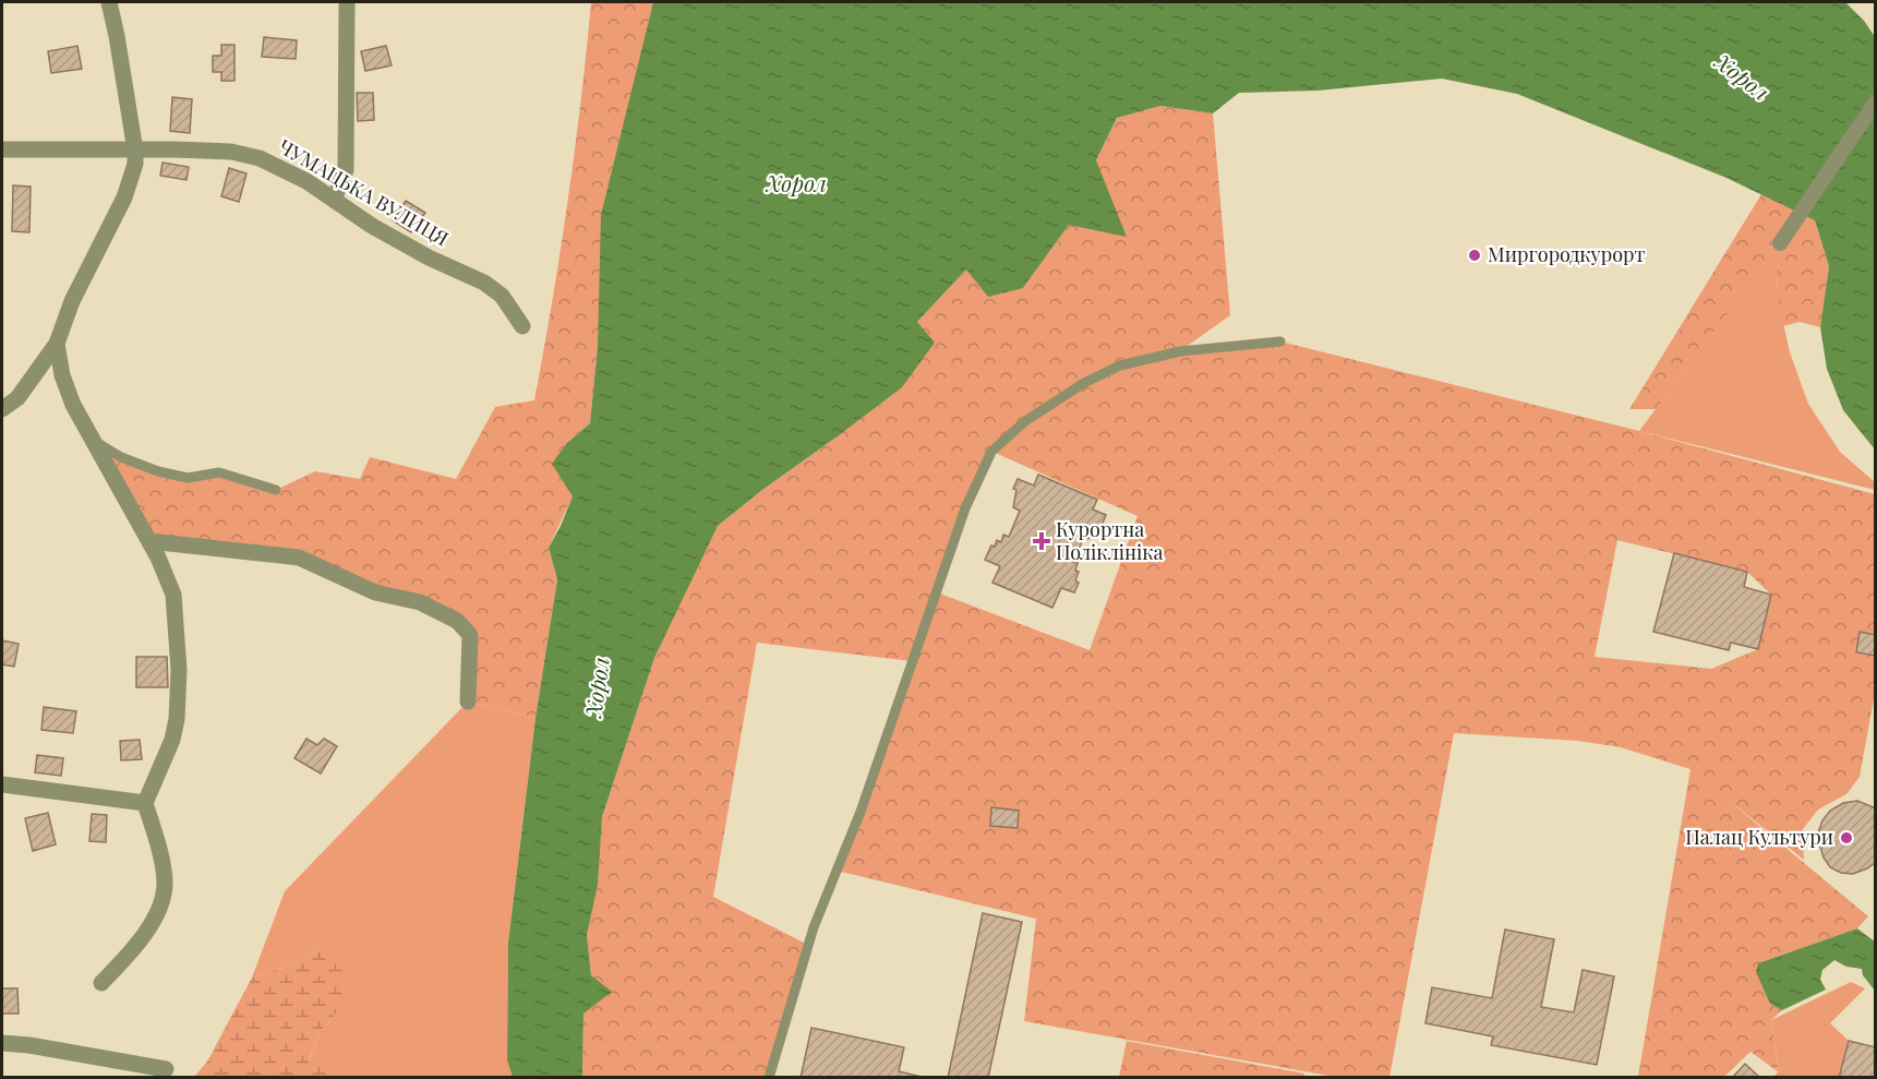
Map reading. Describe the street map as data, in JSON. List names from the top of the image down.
{
  "streets": {
    "street": ["ЧУМАЦЬКА ВУЛИЦЯ"]
  },
  "water": ["Хорол"],
  "places": {
    "other": ["Миргородкурорт", "Палац Культури"],
    "health": ["Курортна Поліклініка"]
  }
}
